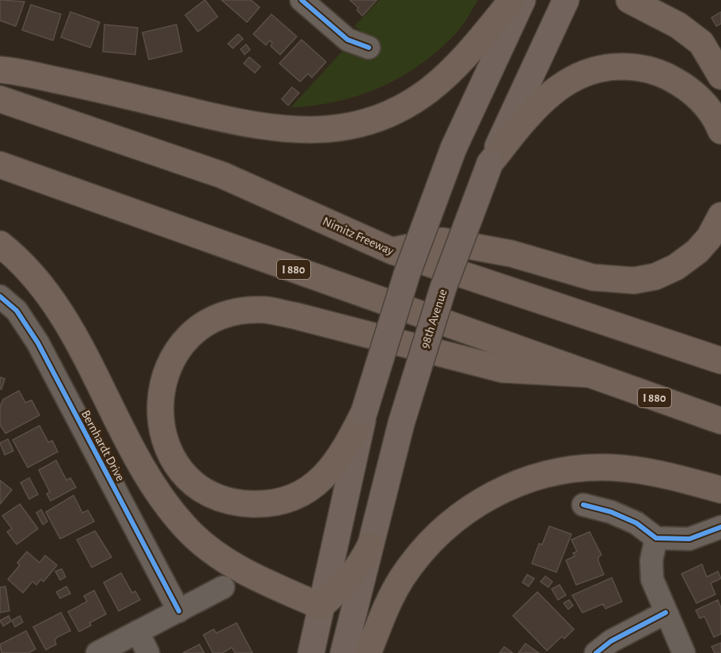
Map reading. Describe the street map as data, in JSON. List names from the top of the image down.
{
  "streets": {
    "highway": ["Nimitz Freeway", "I 880"],
    "main road": ["98th Avenue"],
    "street": ["Bernhardt Drive"]
  }
}
